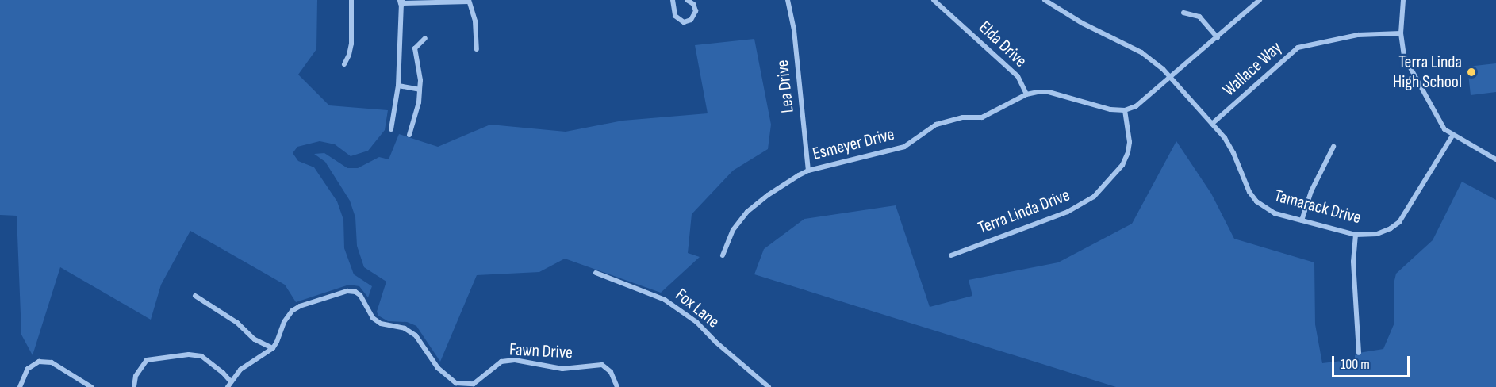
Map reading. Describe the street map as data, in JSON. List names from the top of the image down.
{
  "streets": {
    "street": [
      "Elda Drive",
      "Wallace Way",
      "Lea Drive",
      "Esmeyer Drive",
      "Tamarack Drive",
      "Terra Linda Drive",
      "Fox Lane",
      "Fawn Drive"
    ]
  },
  "crossings": [
    ["Elda Drive", "Esmeyer Drive"],
    ["Wallace Way", "Tamarack Drive"],
    ["Lea Drive", "Esmeyer Drive"],
    ["Esmeyer Drive", "Terra Linda Drive"]
  ],
  "places": ["Terra Linda High School"],
  "scale_bar": "100 m"
}
